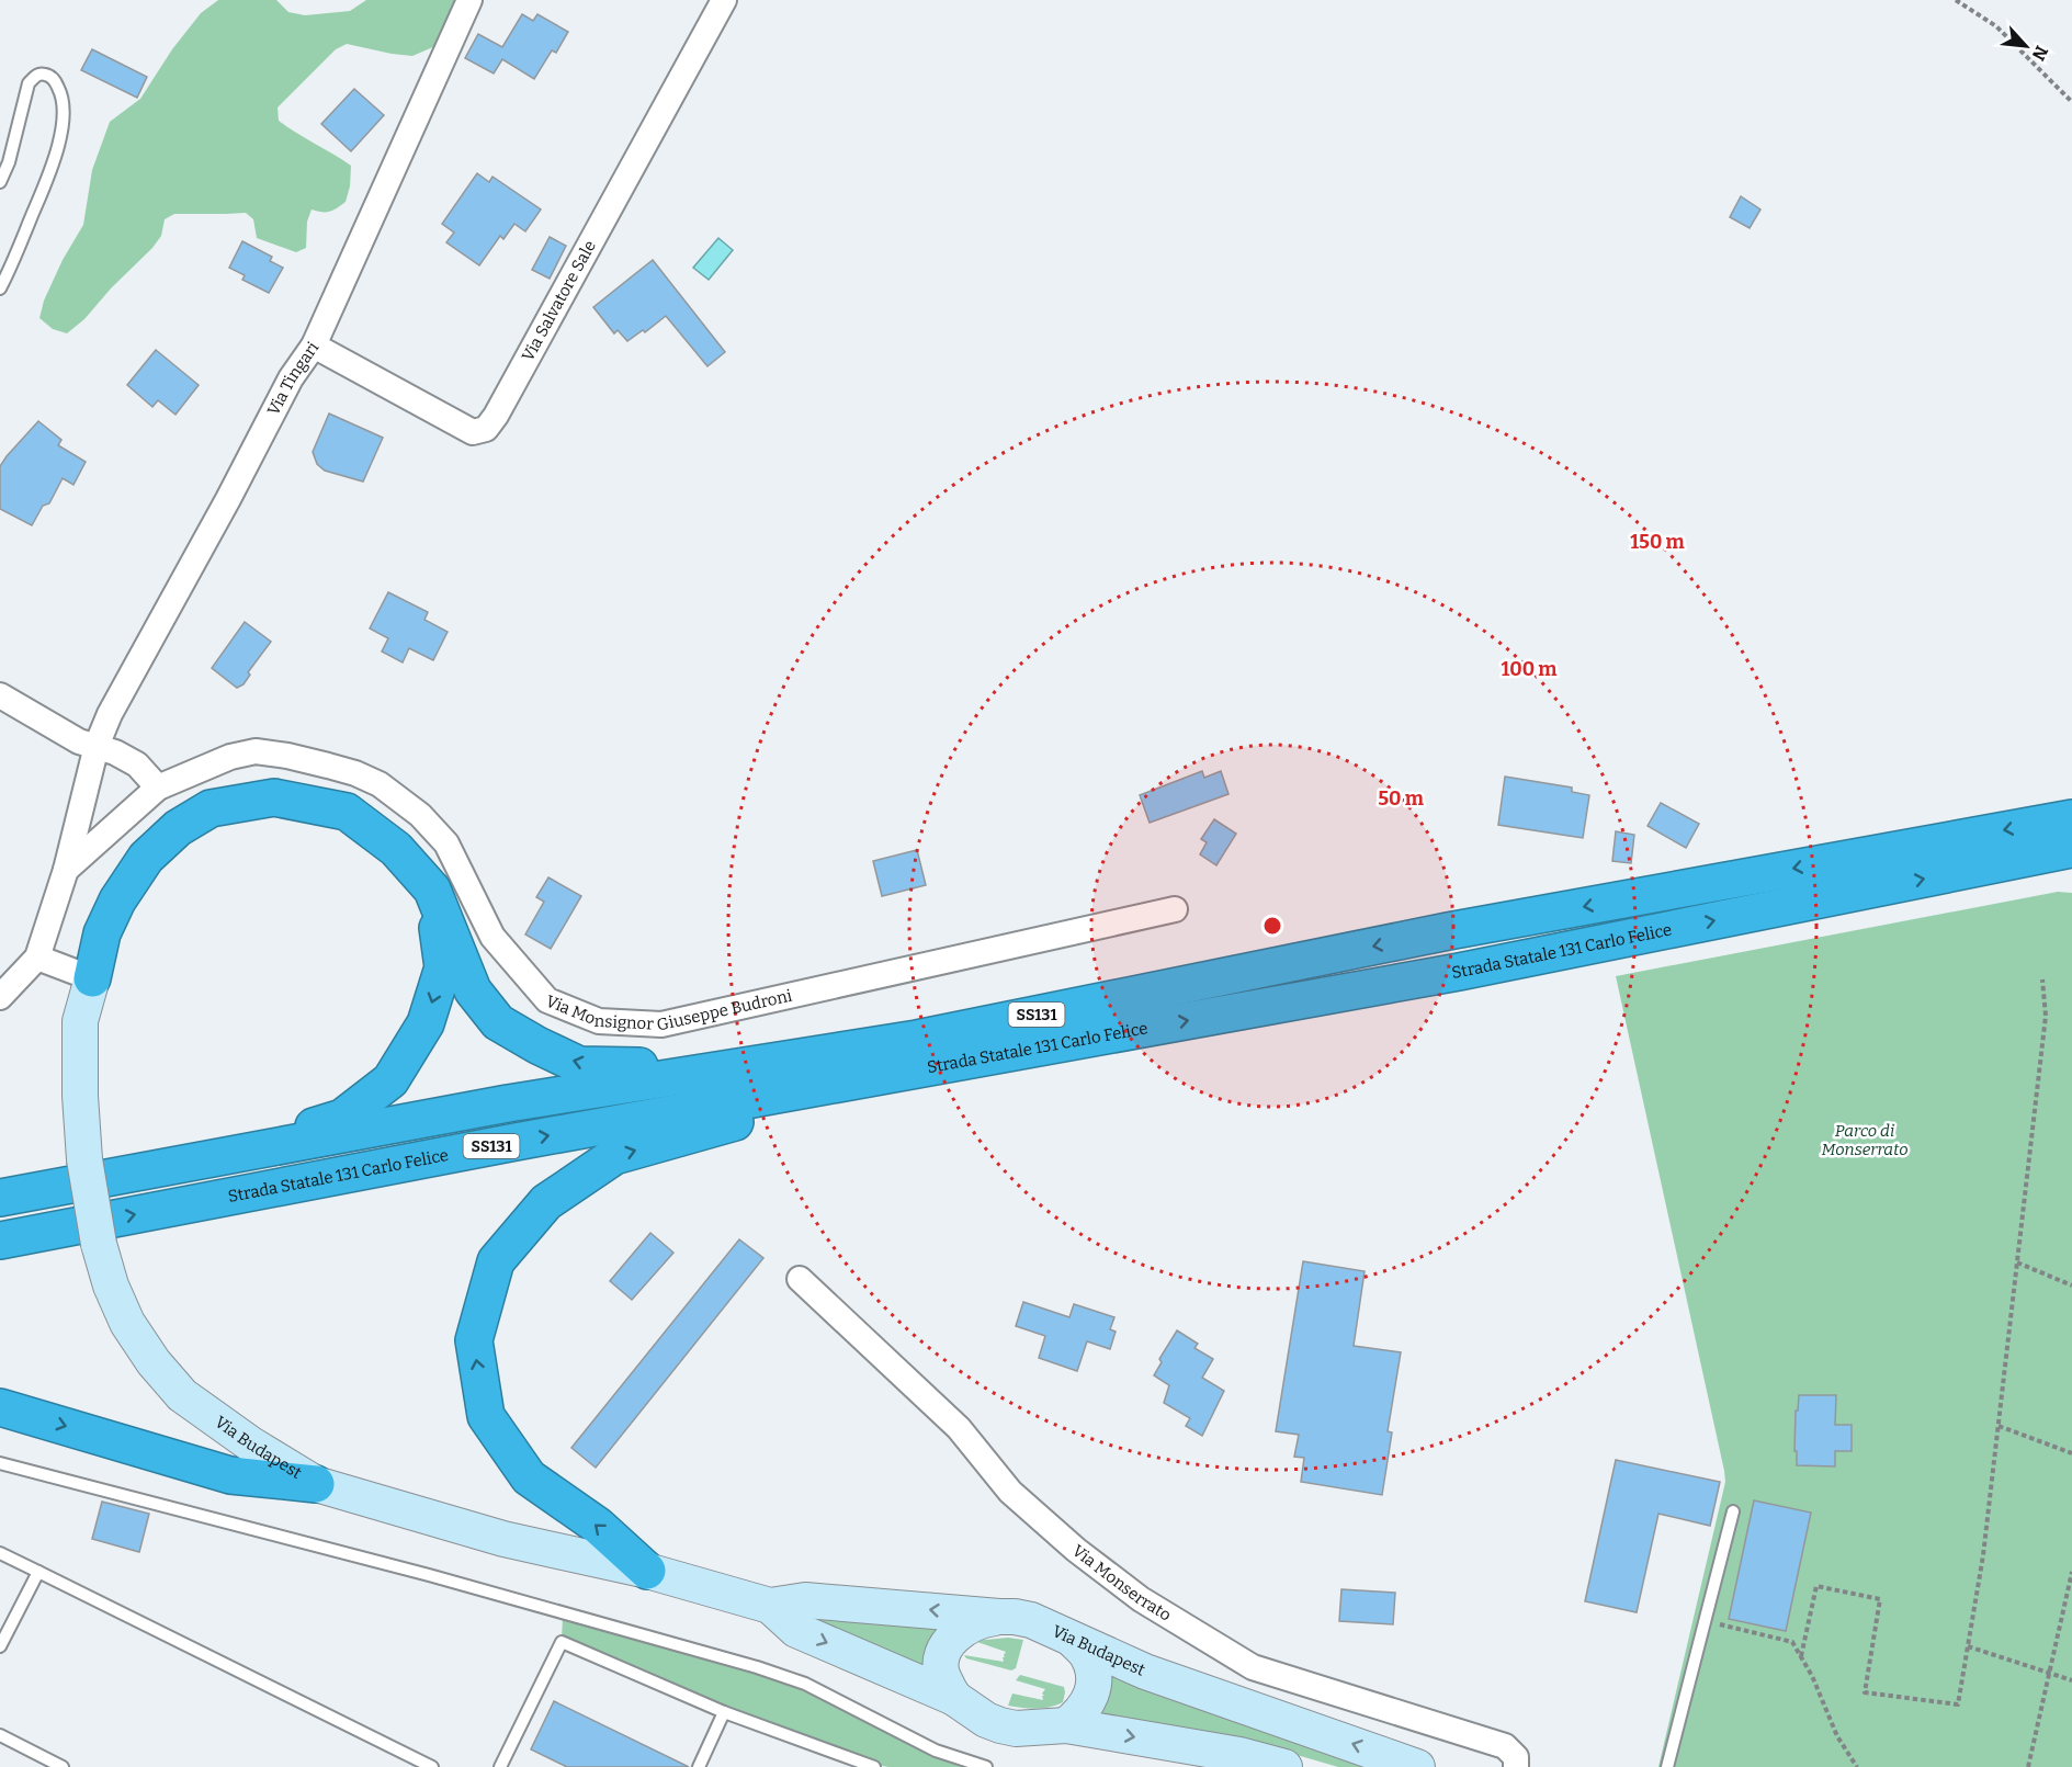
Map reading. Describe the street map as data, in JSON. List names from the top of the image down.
{
  "streets": {
    "highway": ["Strada Statale 131 Carlo Felice", "SS131"],
    "main road": ["Via Budapest"],
    "street": [
      "Via Salvatore Sale",
      "Via Tingari",
      "Via Monsignor Giuseppe Budroni",
      "Via Monserrato"
    ]
  },
  "crossings": [
    ["Via Salvatore Sale", "Via Tingari"]
  ],
  "parks": ["Parco di Monserrato"],
  "north": "bottom right",
  "rings": ["150 m", "100 m", "50 m"]
}
